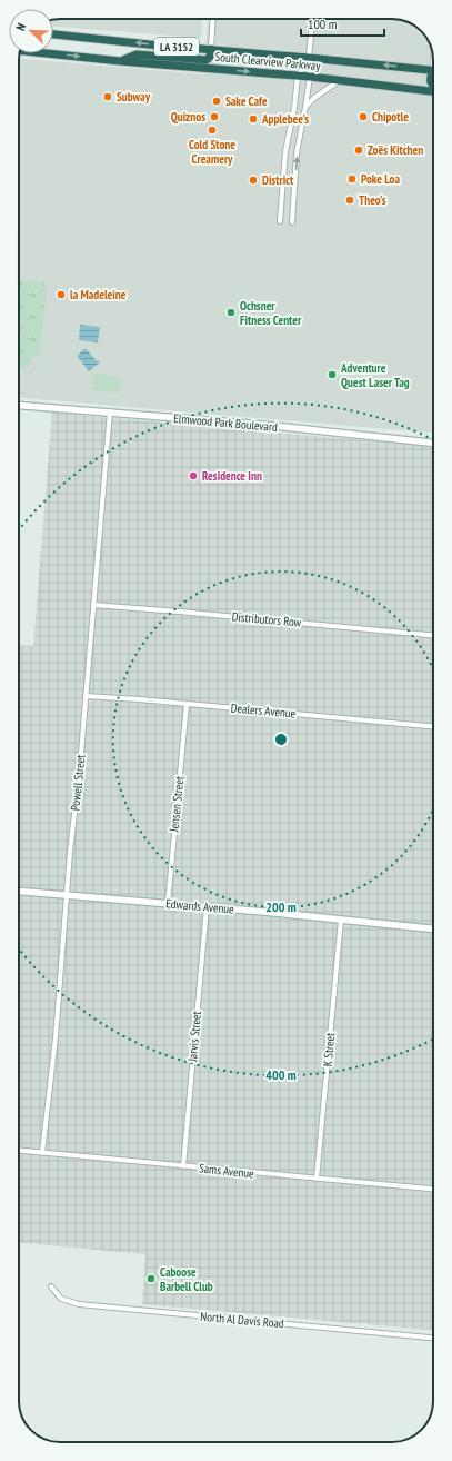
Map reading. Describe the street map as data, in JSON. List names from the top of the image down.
{
  "streets": {
    "highway": ["LA 3152", "South Clearview Parkway"],
    "street": [
      "Elmwood Park Boulevard",
      "Distributors Row",
      "Dealers Avenue",
      "Powell Street",
      "Jensen Street",
      "Edwards Avenue",
      "Jarvis Street",
      "K Street",
      "Sams Avenue",
      "North Al Davis Road"
    ]
  },
  "crossings": [
    ["Elmwood Park Boulevard", "Powell Street"],
    ["Distributors Row", "Powell Street"],
    ["Dealers Avenue", "Powell Street"],
    ["Dealers Avenue", "Jensen Street"],
    ["Powell Street", "Edwards Avenue"],
    ["Powell Street", "Sams Avenue"],
    ["Jensen Street", "Edwards Avenue"],
    ["Edwards Avenue", "Jarvis Street"],
    ["Edwards Avenue", "K Street"],
    ["Jarvis Street", "Sams Avenue"],
    ["K Street", "Sams Avenue"]
  ],
  "places": [
    "Subway",
    "Sake Cafe",
    "Quiznos",
    "Chipotle",
    "Applebee's",
    "Cold Stone Creamery",
    "Zoës Kitchen",
    "Poke Loa",
    "District",
    "Theo's",
    "la Madeleine",
    "Ochsner Fitness Center",
    "Adventure Quest Laser Tag",
    "Residence Inn",
    "Caboose Barbell Club"
  ],
  "scale_bar": "100 m",
  "north": "top left",
  "rings": ["200 m", "400 m"]
}
